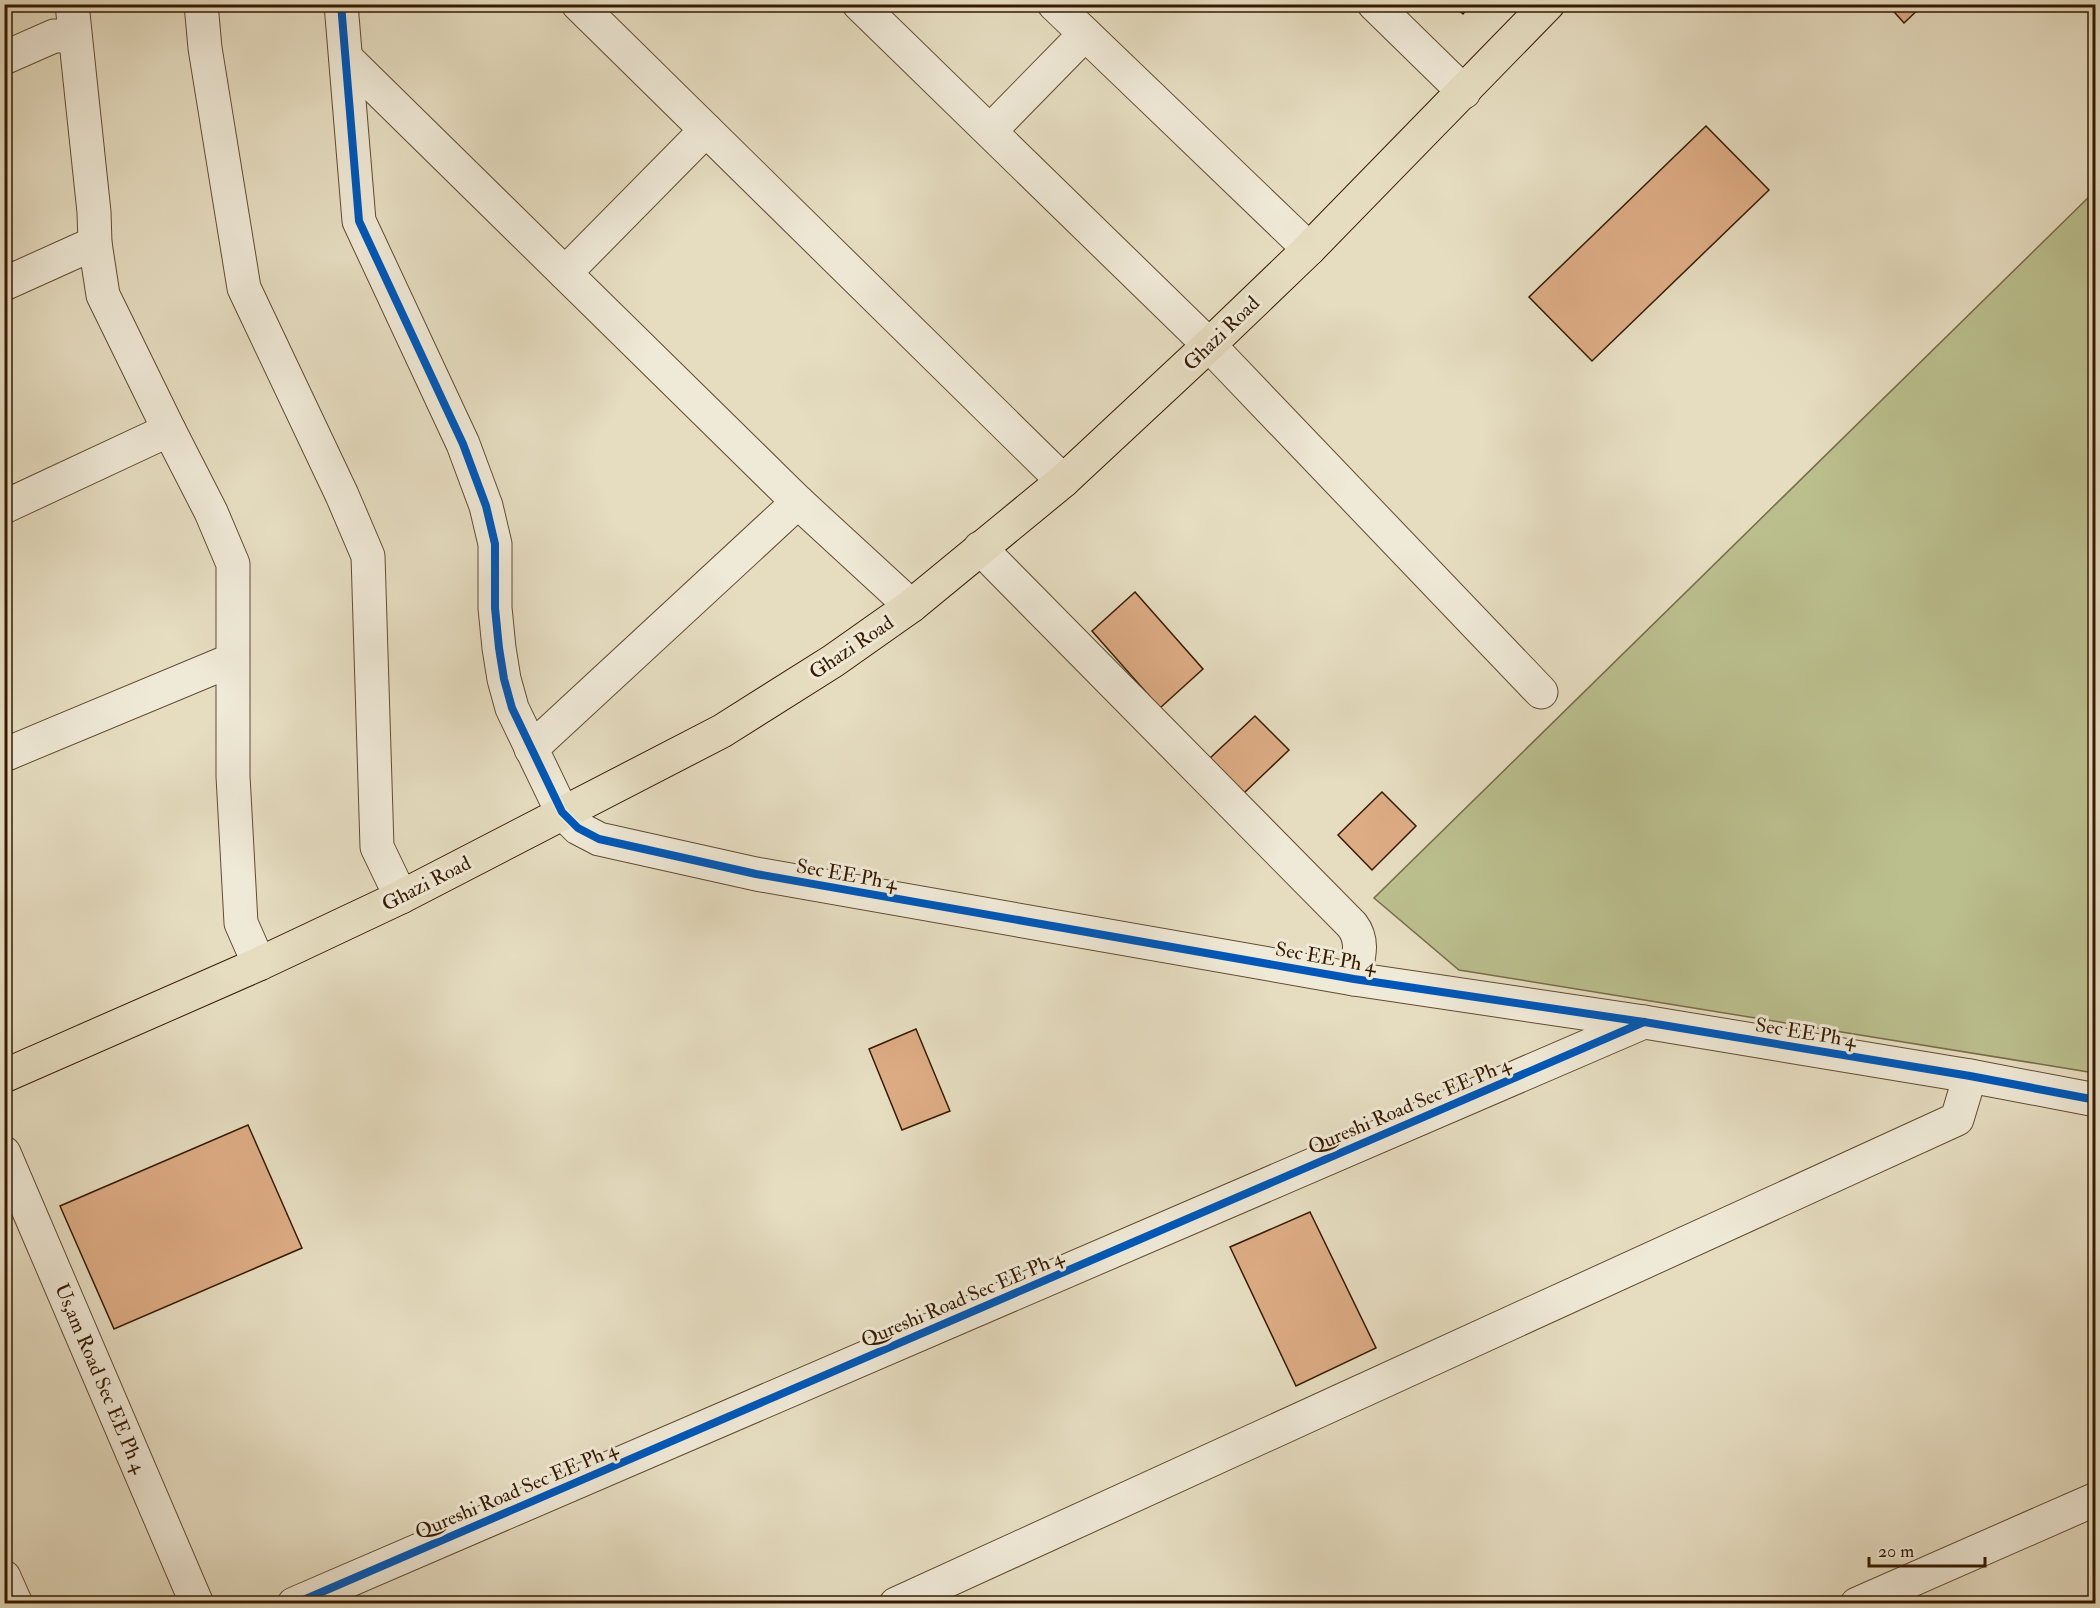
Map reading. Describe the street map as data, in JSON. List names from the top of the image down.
{
  "streets": {
    "main road": ["Ghazi Road"],
    "street": ["Sec EE Ph 4", "Qureshi Road Sec EE Ph 4", "Us,am Road Sec EE Ph 4"]
  },
  "crossings": [
    ["Ghazi Road", "Sec EE Ph 4"],
    ["Sec EE Ph 4", "Qureshi Road Sec EE Ph 4"]
  ],
  "scale_bar": "20 m"
}
